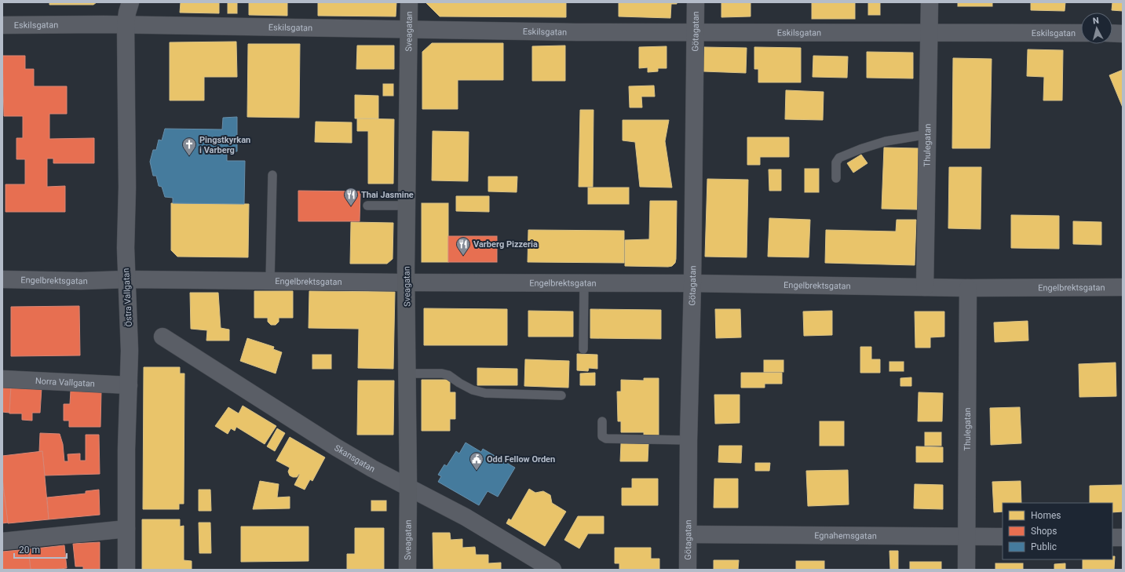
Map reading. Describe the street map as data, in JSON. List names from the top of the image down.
{
  "streets": {
    "street": [
      "Eskilsgatan",
      "Sveagatan",
      "Götagatan",
      "Thulegatan",
      "Engelbrektsgatan",
      "Östra Vallgatan",
      "Norra Vallgatan",
      "Skansgatan",
      "Egnahemsgatan"
    ]
  },
  "crossings": [
    ["Eskilsgatan", "Sveagatan"],
    ["Eskilsgatan", "Götagatan"],
    ["Eskilsgatan", "Thulegatan"],
    ["Eskilsgatan", "Östra Vallgatan"],
    ["Sveagatan", "Engelbrektsgatan"],
    ["Sveagatan", "Skansgatan"],
    ["Götagatan", "Engelbrektsgatan"],
    ["Götagatan", "Egnahemsgatan"],
    ["Thulegatan", "Engelbrektsgatan"],
    ["Thulegatan", "Egnahemsgatan"],
    ["Engelbrektsgatan", "Östra Vallgatan"],
    ["Östra Vallgatan", "Norra Vallgatan"]
  ],
  "places": {
    "church": ["Pingstkyrkan i Varberg"],
    "restaurant": ["Thai Jasmine", "Varberg Pizzeria"],
    "public building": ["Odd Fellow Orden"]
  },
  "legend": ["Homes", "Shops", "Public"],
  "scale_bar": "20 m",
  "north": "top"
}
